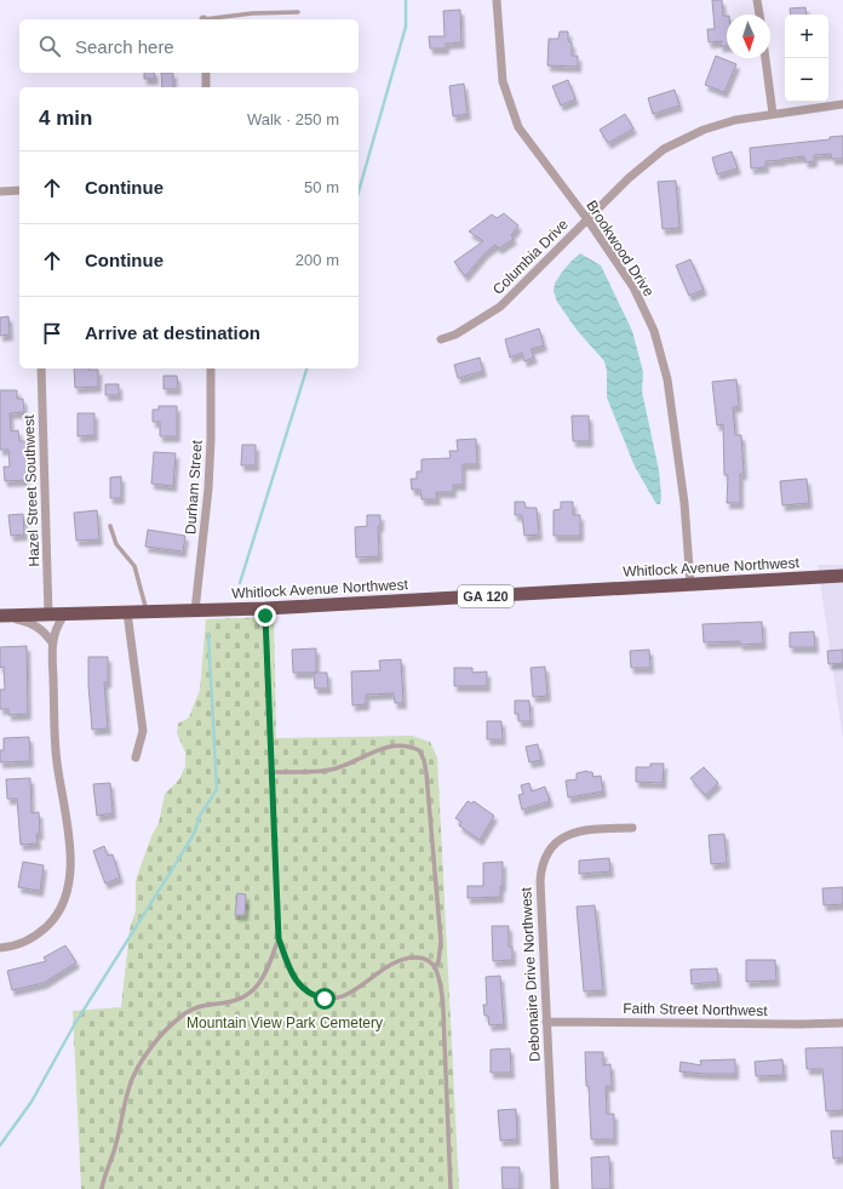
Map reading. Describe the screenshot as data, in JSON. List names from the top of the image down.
{
  "streets": {
    "highway": ["Whitlock Avenue Northwest", "GA 120"],
    "street": [
      "Brookwood Drive",
      "Columbia Drive",
      "Durham Street",
      "Hazel Street Southwest",
      "Debonaire Drive Northwest",
      "Faith Street Northwest"
    ]
  },
  "crossings": [
    ["Brookwood Drive", "Columbia Drive"],
    ["Brookwood Drive", "Whitlock Avenue Northwest"],
    ["Durham Street", "Whitlock Avenue Northwest"],
    ["Hazel Street Southwest", "Whitlock Avenue Northwest"],
    ["Debonaire Drive Northwest", "Faith Street Northwest"]
  ],
  "parks": ["Mountain View Park Cemetery"],
  "north": "bottom",
  "page": {
    "map_buttons": ["+", "−"],
    "search": "Search here",
    "heading": ["4 min", "Walk · 250 m"],
    "list": [
      ["Continue", "50 m"],
      ["Continue", "200 m"],
      "Arrive at destination"
    ]
  }
}
